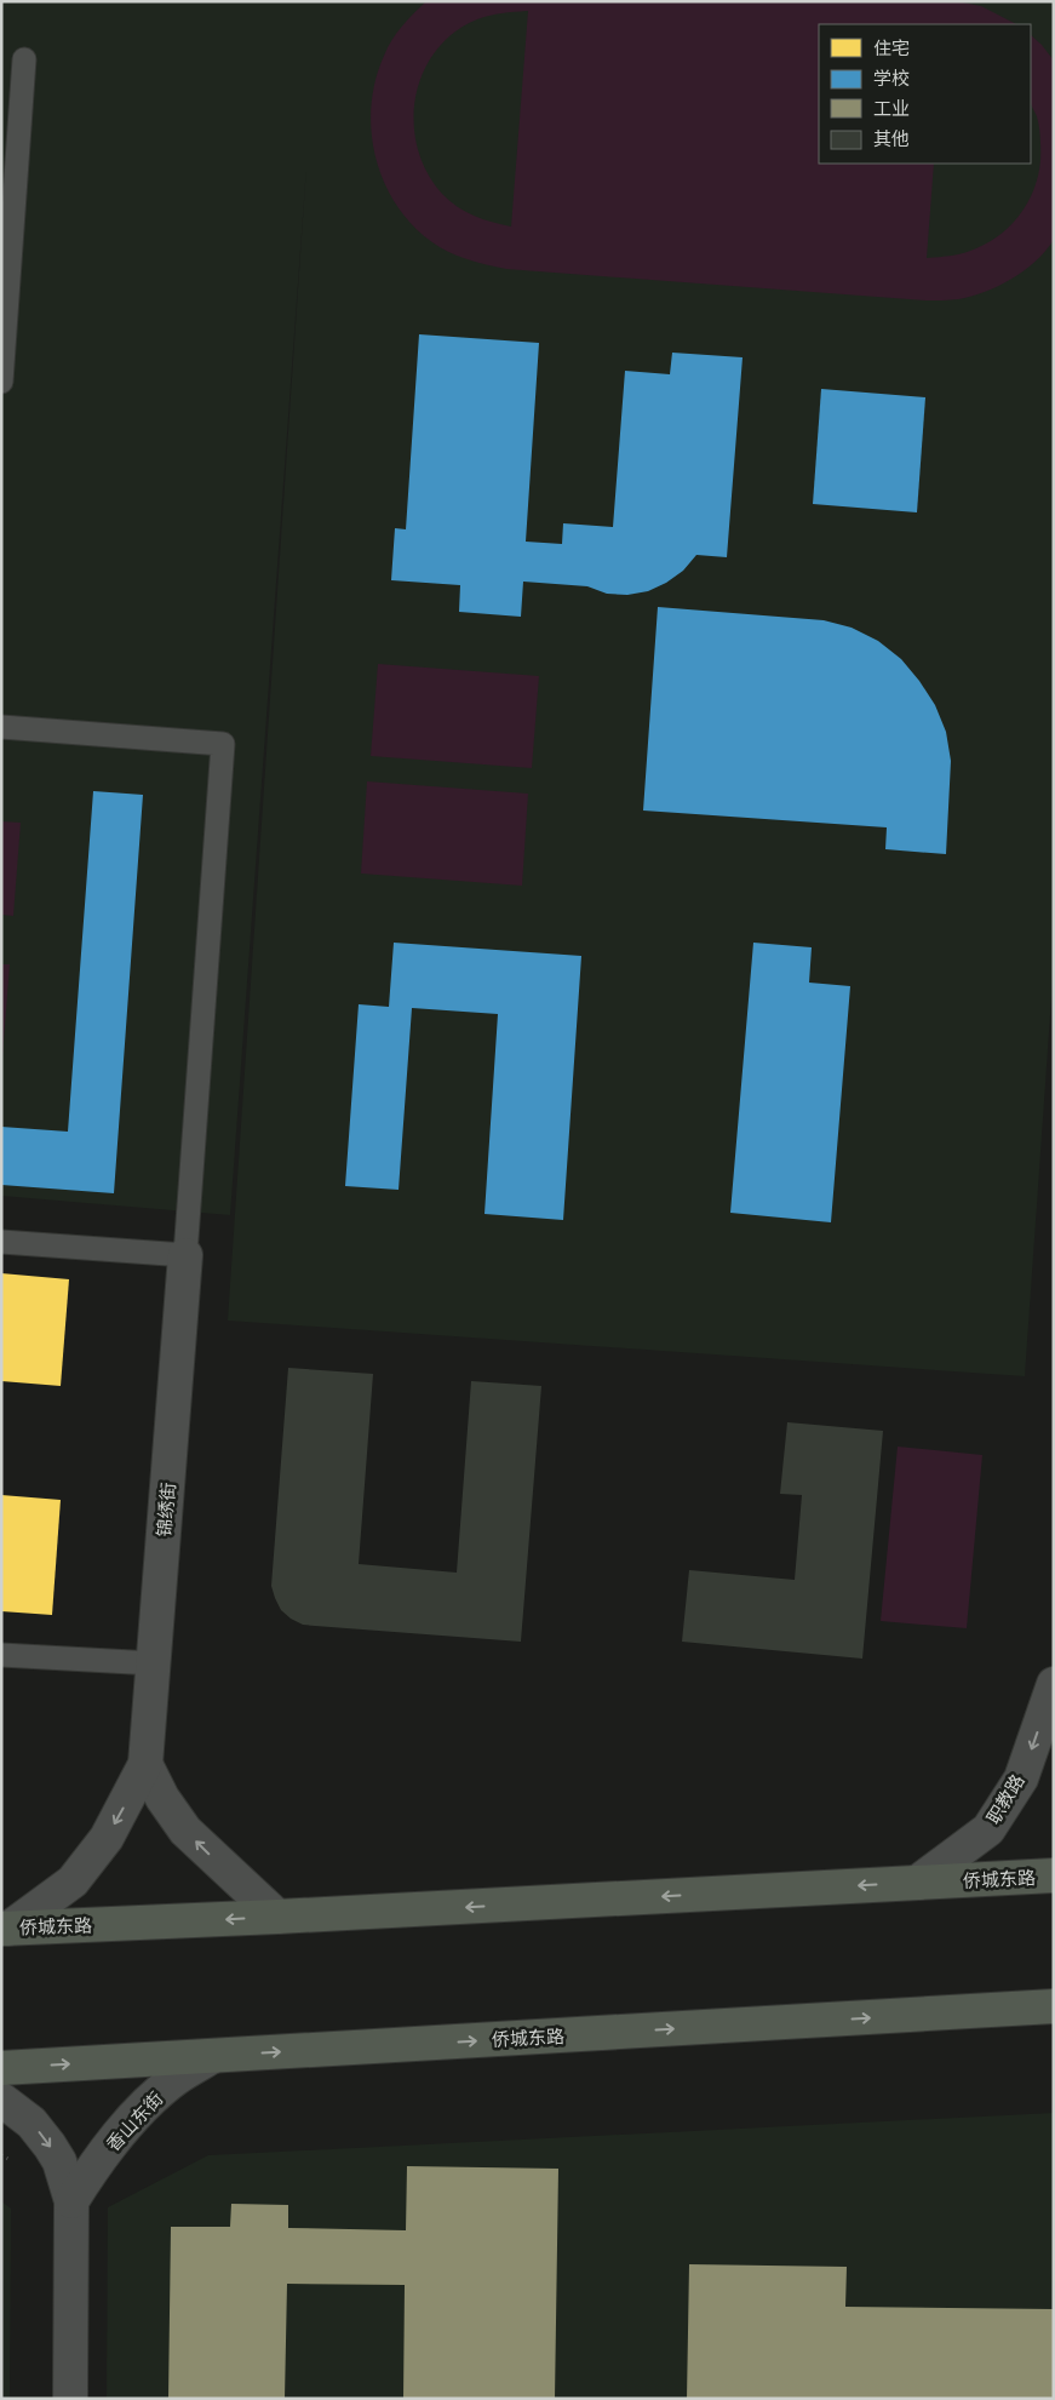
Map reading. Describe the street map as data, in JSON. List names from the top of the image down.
{
  "streets": {
    "main road": ["侨城东路"],
    "street": ["锦绣街", "职教路", "香山东街"]
  },
  "crossings": [
    ["锦绣街", "侨城东路"],
    ["职教路", "侨城东路"],
    ["侨城东路", "香山东街"]
  ],
  "one_way": ["职教路"],
  "legend": [
    "住宅",
    "学校",
    "工业",
    "其他"
  ]
}
